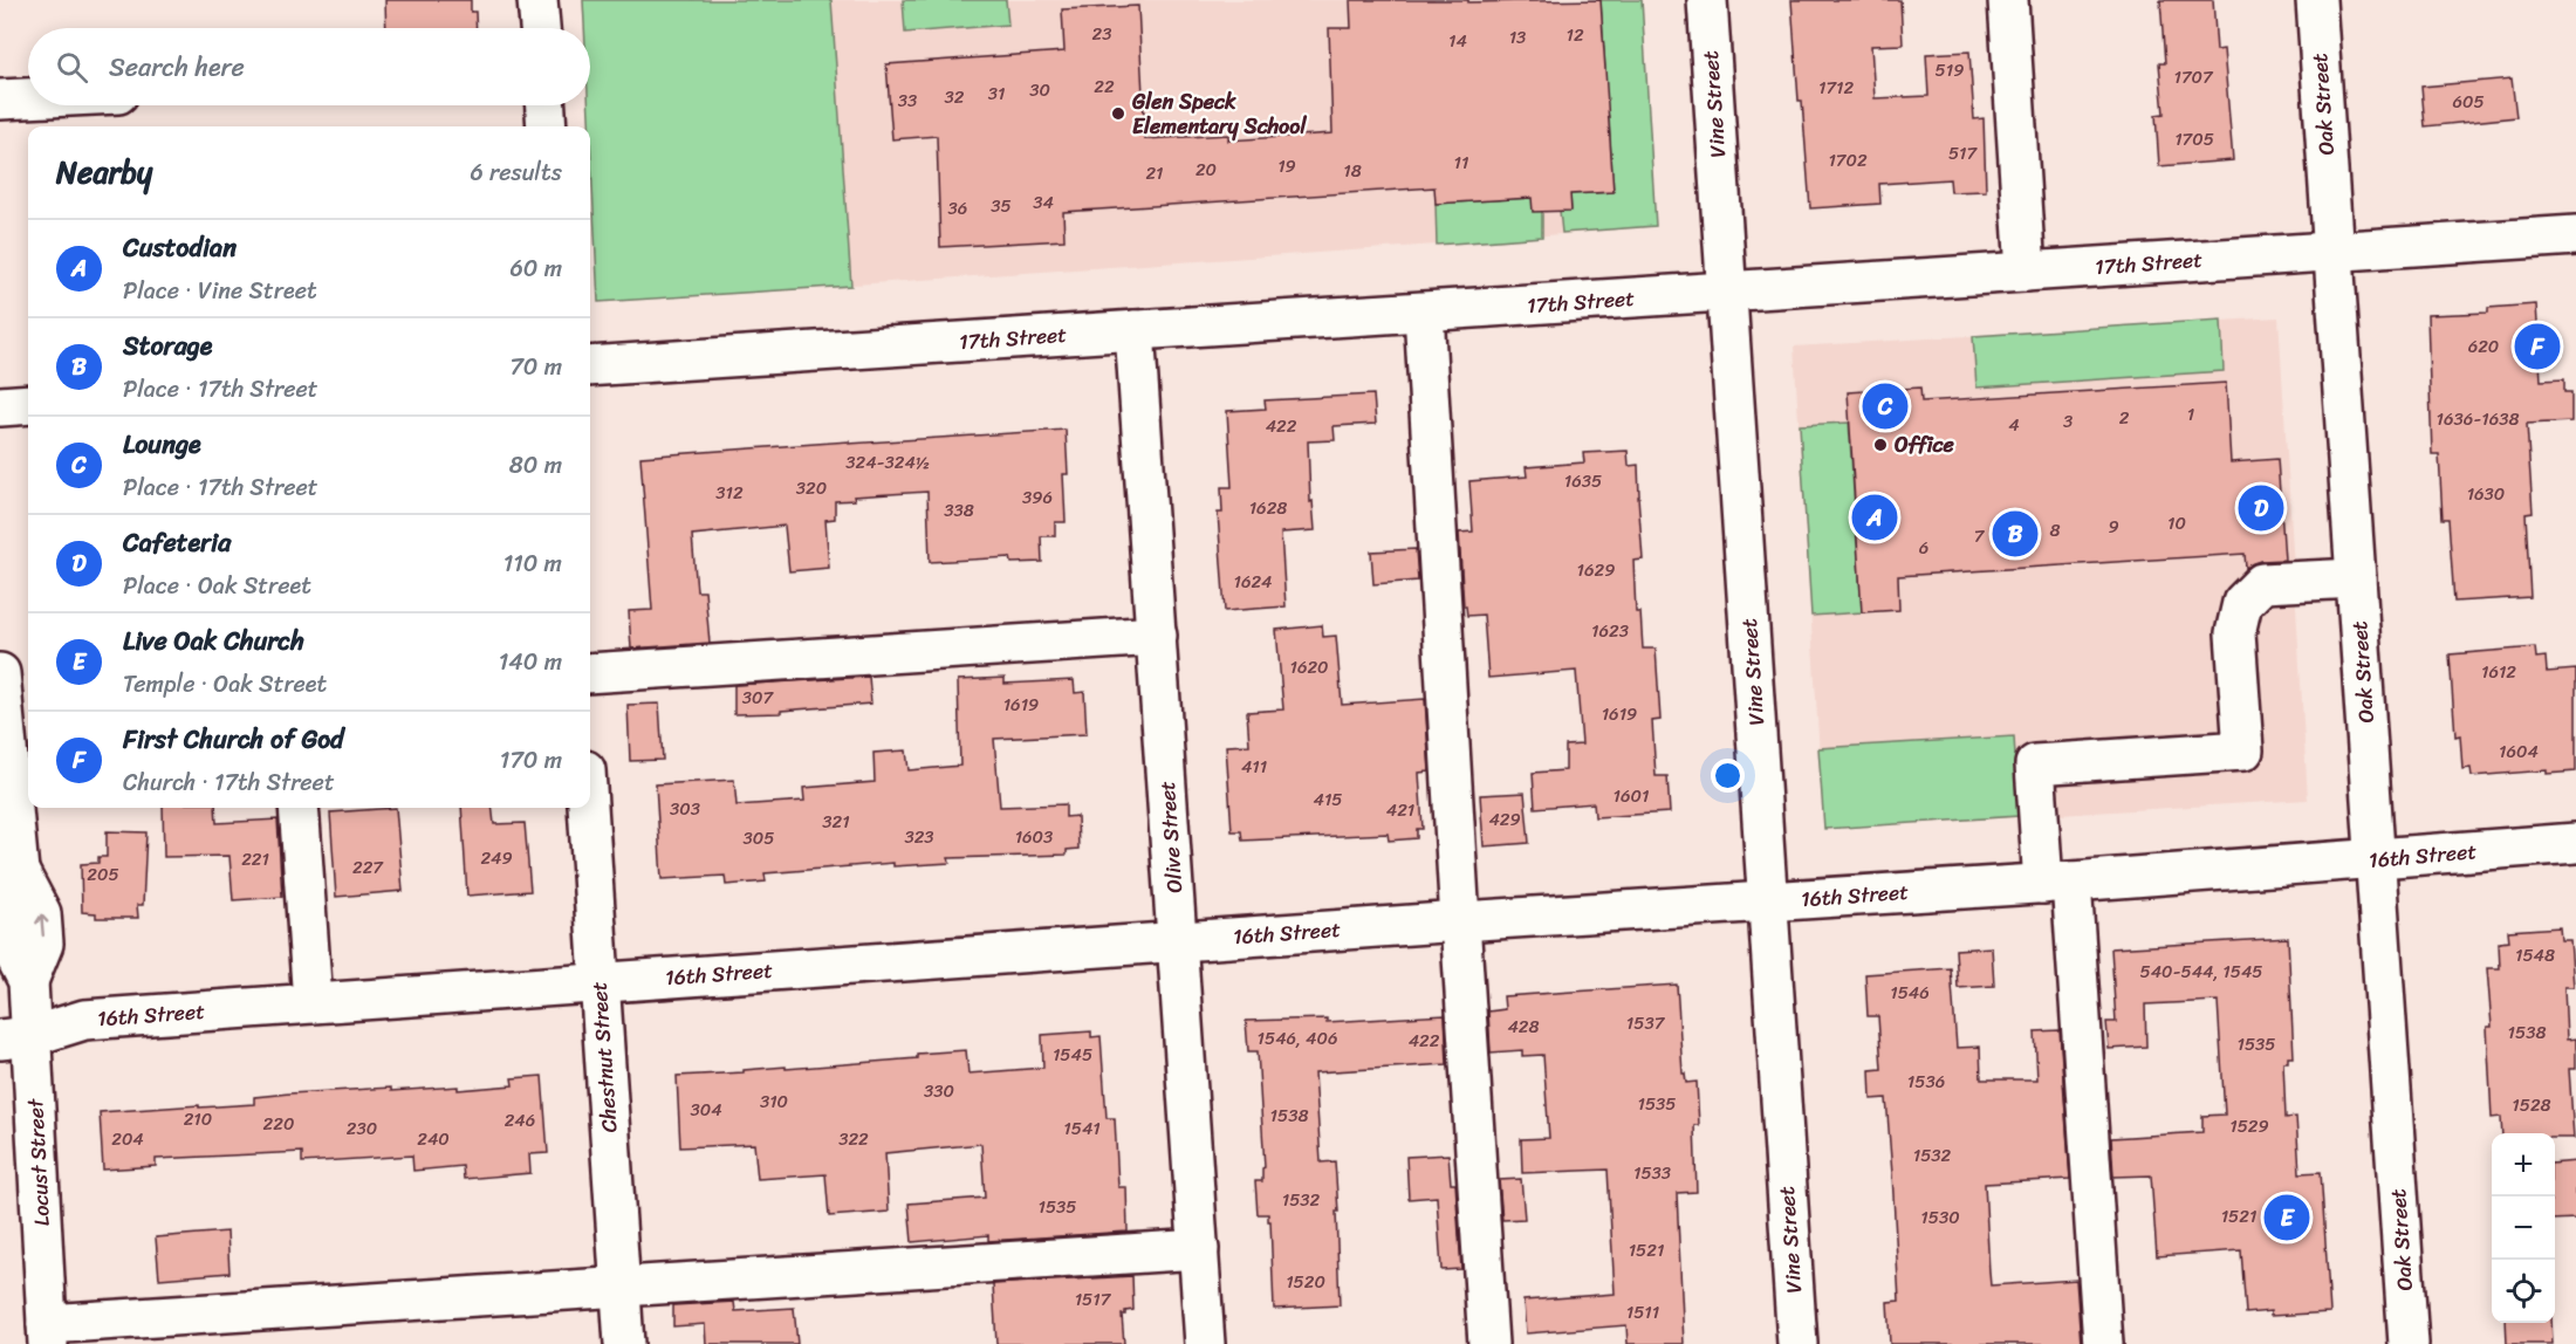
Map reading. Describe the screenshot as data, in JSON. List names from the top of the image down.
{
  "streets": {
    "street": [
      "Vine Street",
      "Oak Street",
      "17th Street",
      "Olive Street",
      "16th Street",
      "Chestnut Street",
      "Locust Street"
    ]
  },
  "crossings": [
    ["Vine Street", "17th Street"],
    ["Vine Street", "16th Street"],
    ["Oak Street", "17th Street"],
    ["Oak Street", "16th Street"],
    ["17th Street", "Olive Street"],
    ["Olive Street", "16th Street"],
    ["16th Street", "Chestnut Street"],
    ["16th Street", "Locust Street"]
  ],
  "places": ["Glen Speck Elementary School", "Office"],
  "house_numbers": [
    "23",
    "12",
    "13",
    "14",
    "519",
    "1707",
    "22",
    "1712",
    "30",
    "31",
    "32",
    "33",
    "605",
    "1705",
    "517",
    "1702",
    "11",
    "19",
    "20",
    "18",
    "21",
    "34",
    "35",
    "36",
    "620",
    "1",
    "2",
    "1636-1638",
    "3",
    "4",
    "422",
    "324-324½",
    "1635",
    "320",
    "312",
    "1630",
    "396",
    "1628",
    "338",
    "10",
    "9",
    "8",
    "7",
    "6",
    "1629",
    "1624",
    "1623",
    "1620",
    "1612",
    "307",
    "1619",
    "1619",
    "1604",
    "411",
    "1601",
    "415",
    "303",
    "421",
    "429",
    "321",
    "323",
    "1603",
    "305",
    "249",
    "221",
    "227",
    "205",
    "1548",
    "540-544, 1545",
    "1546",
    "1537",
    "428",
    "1538",
    "1546, 406",
    "422",
    "1535",
    "1545",
    "1536",
    "330",
    "310",
    "1535",
    "1528",
    "304",
    "1538",
    "210",
    "246",
    "220",
    "1529",
    "230",
    "1541",
    "204",
    "240",
    "322",
    "1532",
    "1533",
    "1532",
    "1535",
    "1521",
    "1530",
    "1521",
    "1520",
    "1517",
    "1511"
  ],
  "page": {
    "search": "Search here",
    "heading": ["Nearby", "6 results"],
    "list": [
      {
        "mark": "A",
        "name": "Custodian",
        "note": "Place · Vine Street",
        "value": "60 m"
      },
      {
        "mark": "B",
        "name": "Storage",
        "note": "Place · 17th Street",
        "value": "70 m"
      },
      {
        "mark": "C",
        "name": "Lounge",
        "note": "Place · 17th Street",
        "value": "80 m"
      },
      {
        "mark": "D",
        "name": "Cafeteria",
        "note": "Place · Oak Street",
        "value": "110 m"
      },
      {
        "mark": "E",
        "name": "Live Oak Church",
        "note": "Temple · Oak Street",
        "value": "140 m"
      },
      {
        "mark": "F",
        "name": "First Church of God",
        "note": "Church · 17th Street",
        "value": "170 m"
      }
    ],
    "pins": [
      "F",
      "C",
      "D",
      "A",
      "B",
      "E"
    ],
    "map_buttons": ["+", "−"]
  }
}
